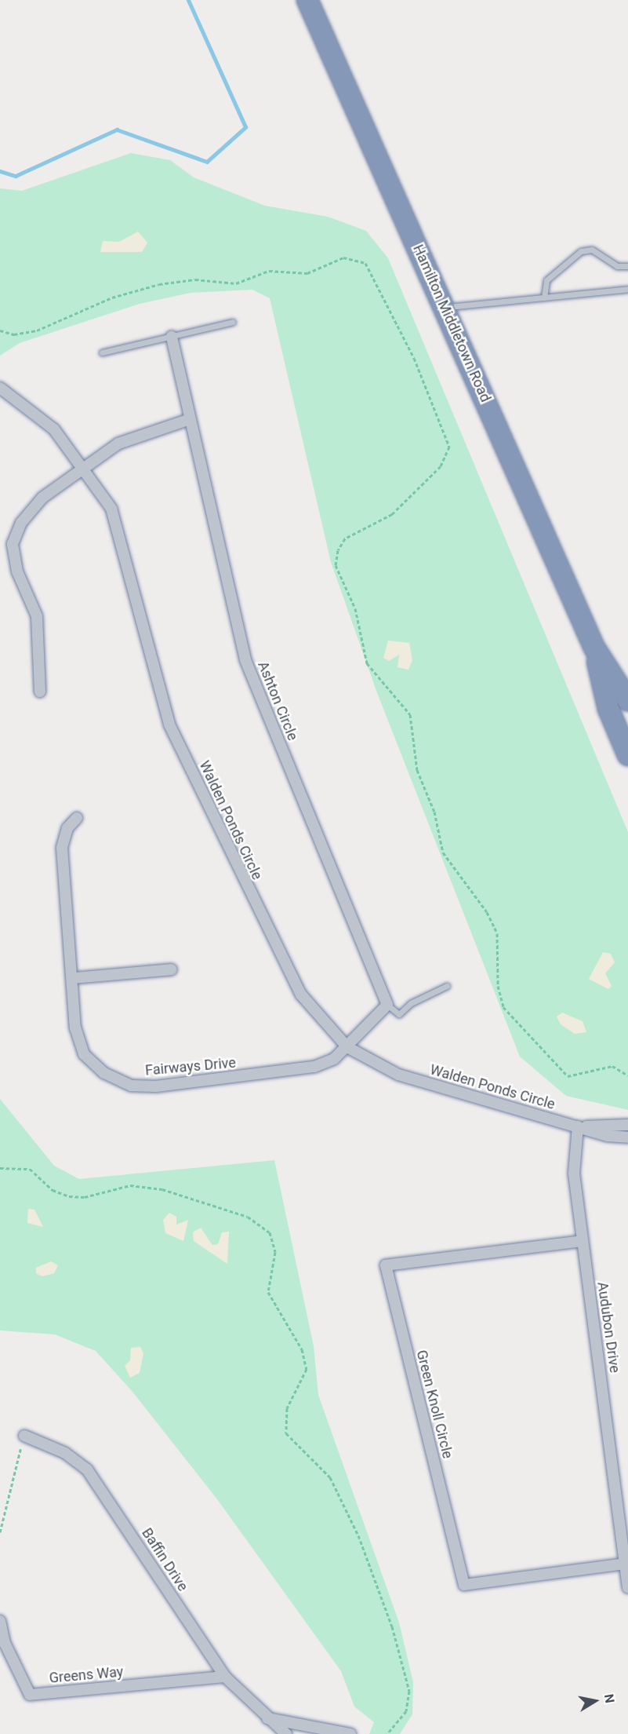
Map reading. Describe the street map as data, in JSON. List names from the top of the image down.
{
  "streets": {
    "highway": ["Hamilton Middletown Road"],
    "street": [
      "Ashton Circle",
      "Walden Ponds Circle",
      "Fairways Drive",
      "Audubon Drive",
      "Green Knoll Circle",
      "Baffin Drive",
      "Greens Way"
    ]
  },
  "crossings": [
    ["Walden Ponds Circle", "Fairways Drive"],
    ["Walden Ponds Circle", "Audubon Drive"],
    ["Audubon Drive", "Green Knoll Circle"],
    ["Baffin Drive", "Greens Way"]
  ],
  "north": "right"
}
